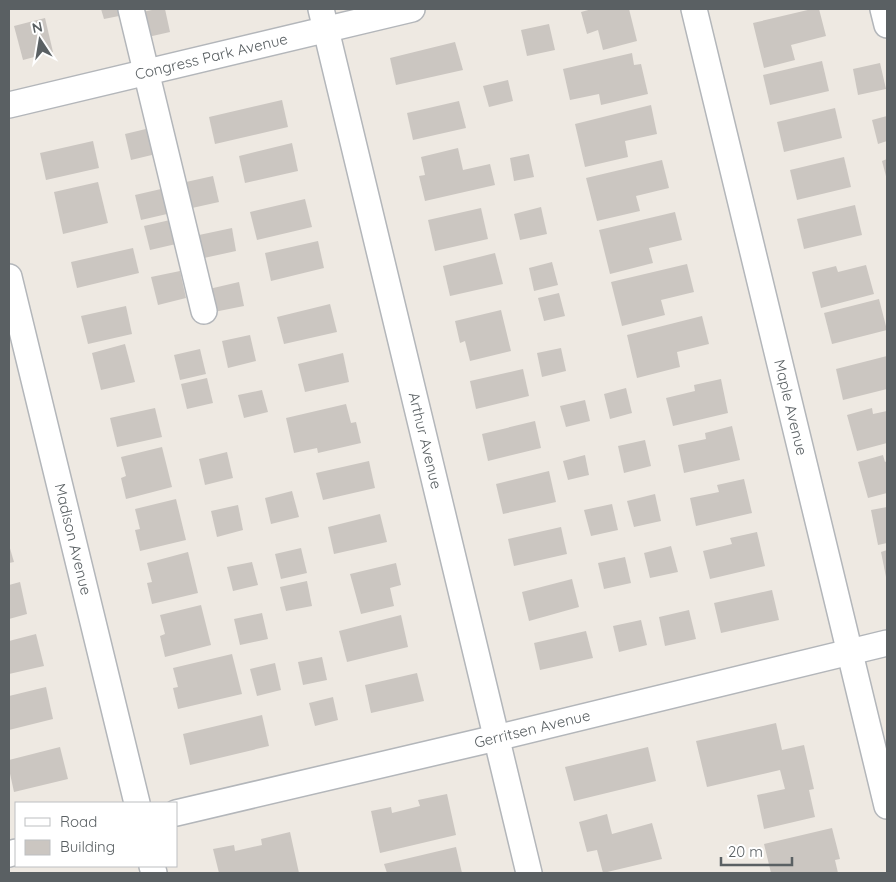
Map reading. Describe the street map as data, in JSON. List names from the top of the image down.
{
  "streets": {
    "street": [
      "Congress Park Avenue",
      "Maple Avenue",
      "Arthur Avenue",
      "Madison Avenue",
      "Gerritsen Avenue"
    ]
  },
  "crossings": [
    ["Congress Park Avenue", "Arthur Avenue"],
    ["Maple Avenue", "Gerritsen Avenue"],
    ["Arthur Avenue", "Gerritsen Avenue"]
  ],
  "legend": ["Road", "Building"],
  "scale_bar": "20 m",
  "north": "top"
}
